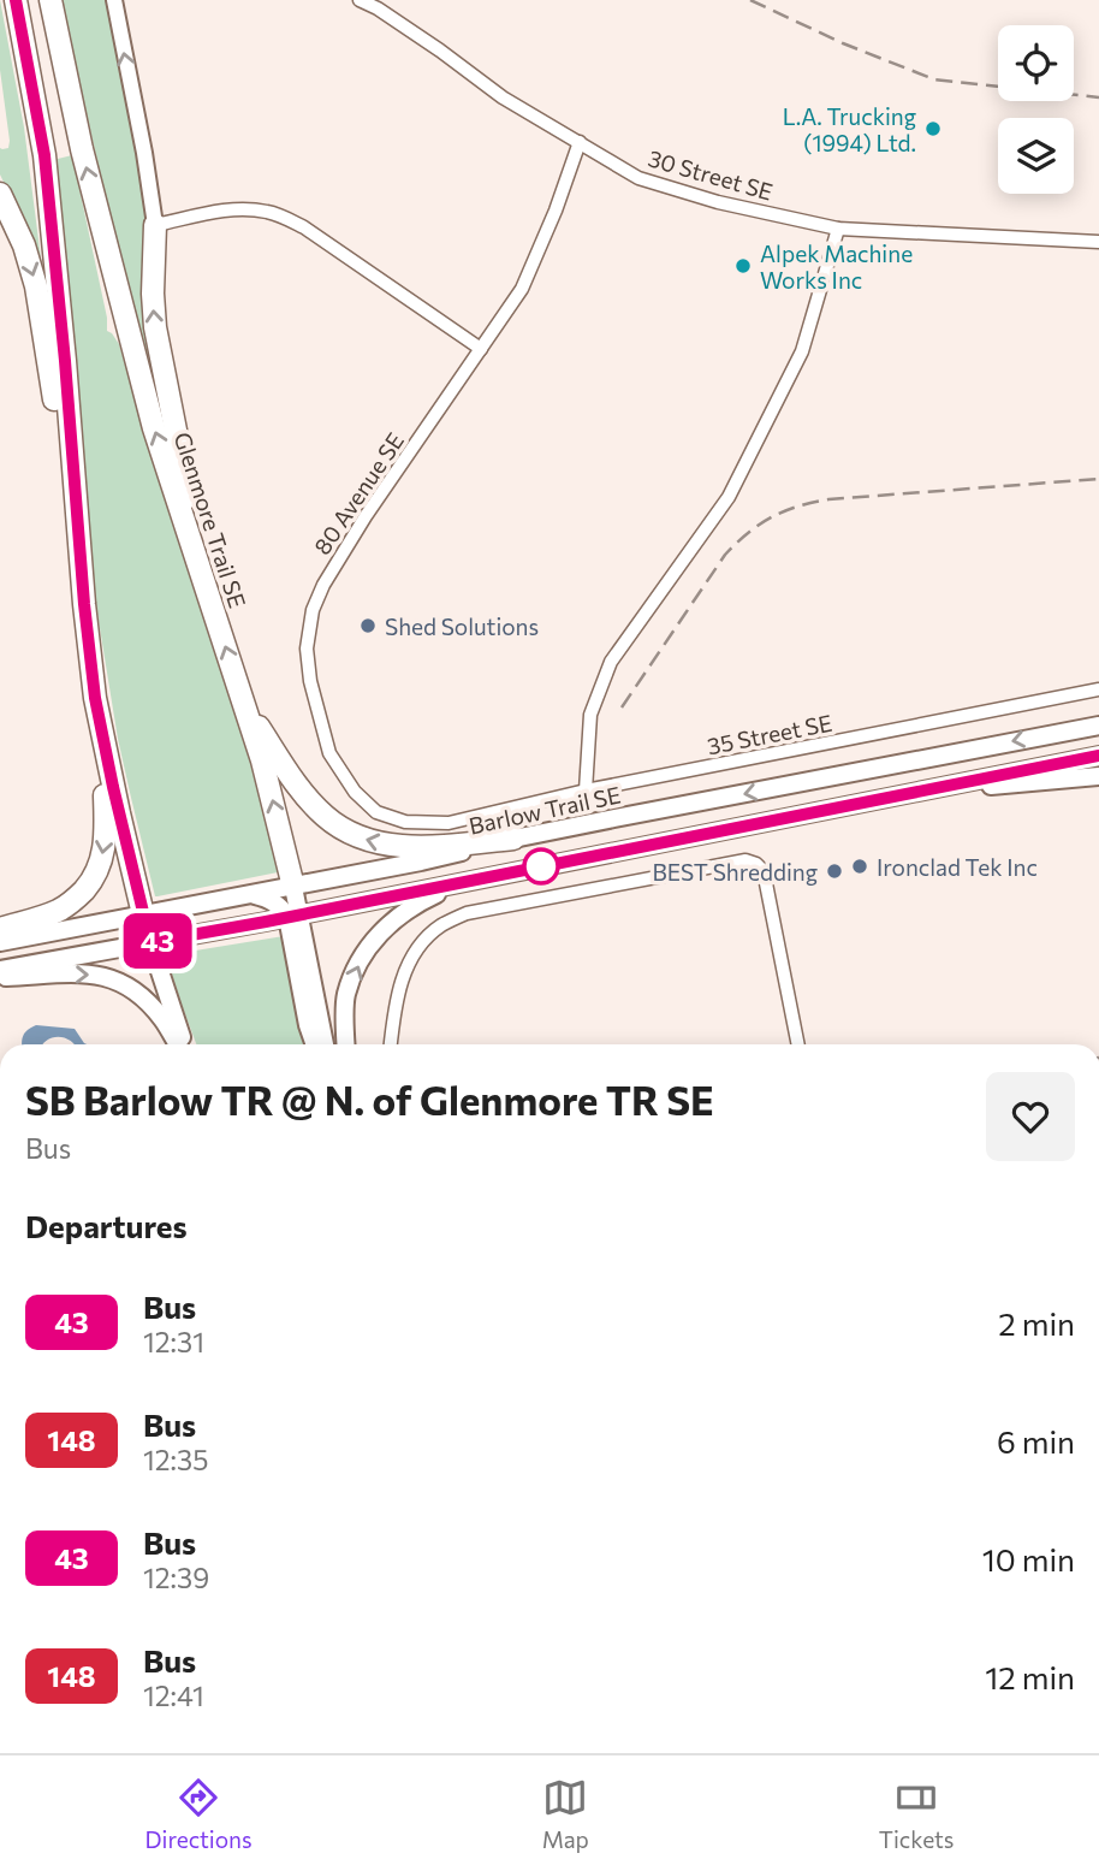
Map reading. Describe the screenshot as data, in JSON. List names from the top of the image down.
{
  "streets": {
    "highway": ["Glenmore Trail SE"],
    "main road": ["Barlow Trail SE"],
    "street": ["30 Street SE", "80 Avenue SE", "35 Street SE"]
  },
  "crossings": [
    ["30 Street SE", "80 Avenue SE"],
    ["80 Avenue SE", "35 Street SE"],
    ["Glenmore Trail SE", "Barlow Trail SE"]
  ],
  "places": [
    "L.A. Trucking (1994) Ltd.",
    "Alpek Machine Works Inc",
    "Shed Solutions",
    "Ironclad Tek Inc",
    "BEST Shredding"
  ],
  "lines": ["bus line 43"],
  "page": {
    "on_map": "43",
    "heading": [
      ["SB Barlow TR @ N. of Glenmore TR SE", "Bus"],
      "Departures"
    ],
    "list": [
      {
        "mark": "43",
        "name": "Bus",
        "note": "12:31",
        "value": "2 min"
      },
      {
        "mark": "148",
        "name": "Bus",
        "note": "12:35",
        "value": "6 min"
      },
      {
        "mark": "43",
        "name": "Bus",
        "note": "12:39",
        "value": "10 min"
      },
      {
        "mark": "148",
        "name": "Bus",
        "note": "12:41",
        "value": "12 min"
      }
    ],
    "tabs": ["Directions", "Map", "Tickets"]
  }
}
